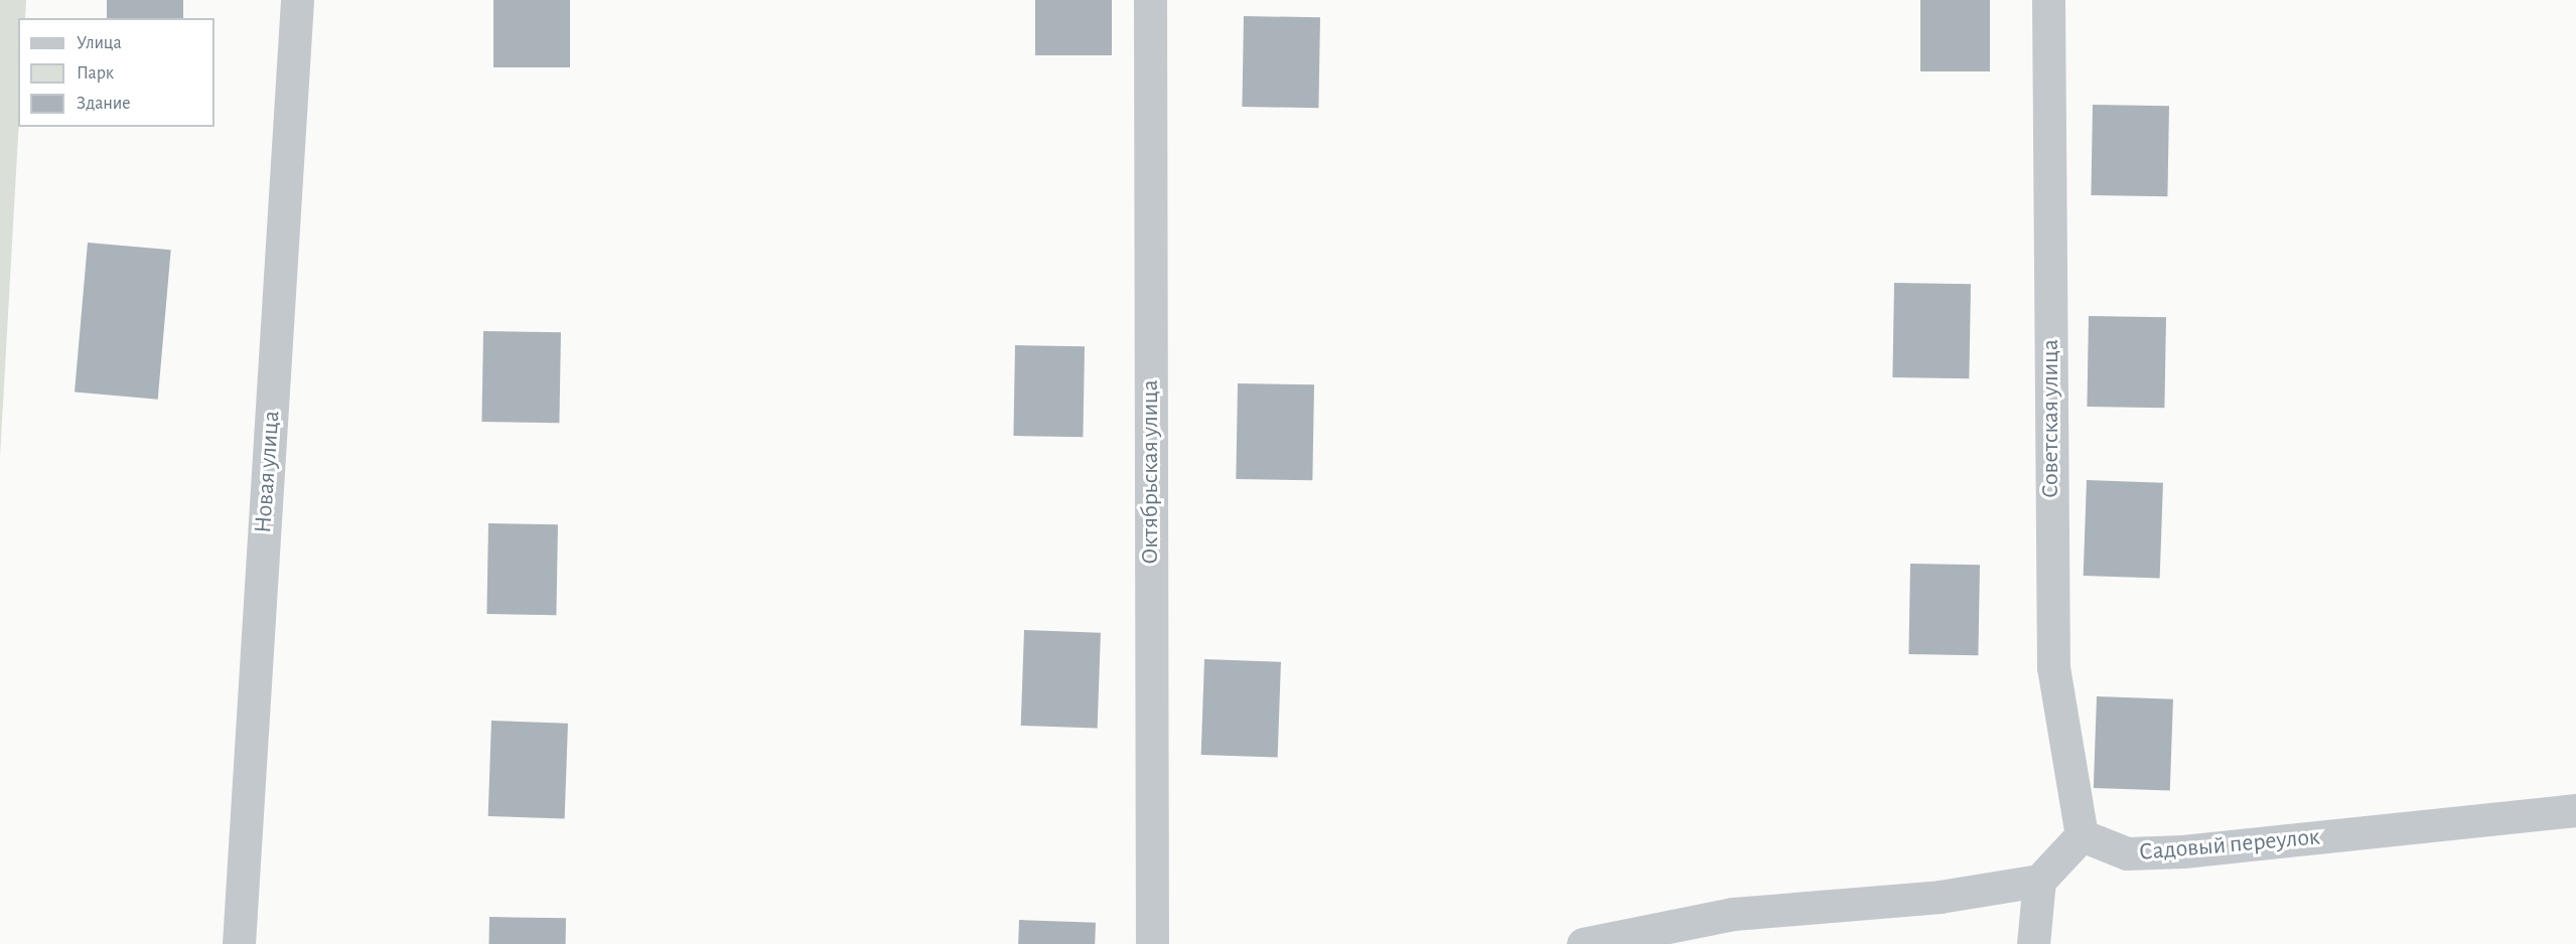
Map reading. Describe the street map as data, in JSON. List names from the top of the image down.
{
  "streets": {
    "street": [
      "Советская улица",
      "Новая улица",
      "Октябрьская улица",
      "Садовый переулок"
    ]
  },
  "crossings": [
    ["Советская улица", "Садовый переулок"]
  ],
  "legend": ["Улица", "Парк", "Здание"]
}
